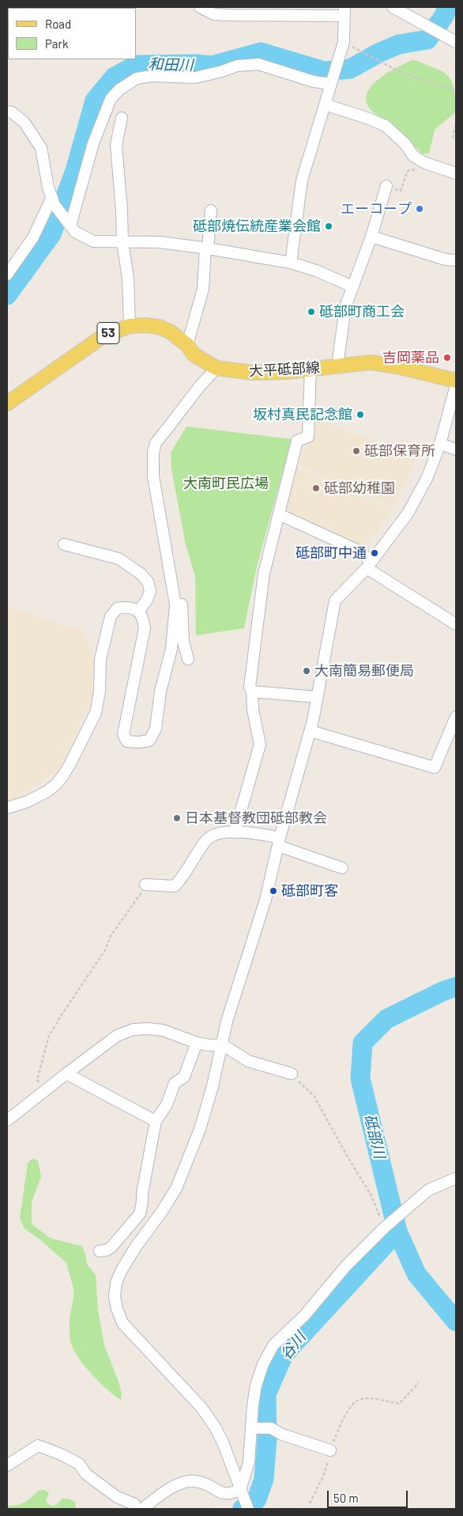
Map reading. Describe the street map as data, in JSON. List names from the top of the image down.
{
  "streets": {
    "main road": ["53", "大平砥部線"]
  },
  "water": ["和田川", "砥部川", "谷川"],
  "parks": ["大南町民広場"],
  "places": [
    "エーコープ",
    "砥部焼伝統産業会館",
    "砥部町商工会",
    "吉岡薬品",
    "坂村真民記念館",
    "砥部保育所",
    "砥部幼稚園",
    "砥部町中通",
    "大南簡易郵便局",
    "日本基督教団砥部教会",
    "砥部町客"
  ],
  "legend": ["Road", "Park"],
  "scale_bar": "50 m"
}
